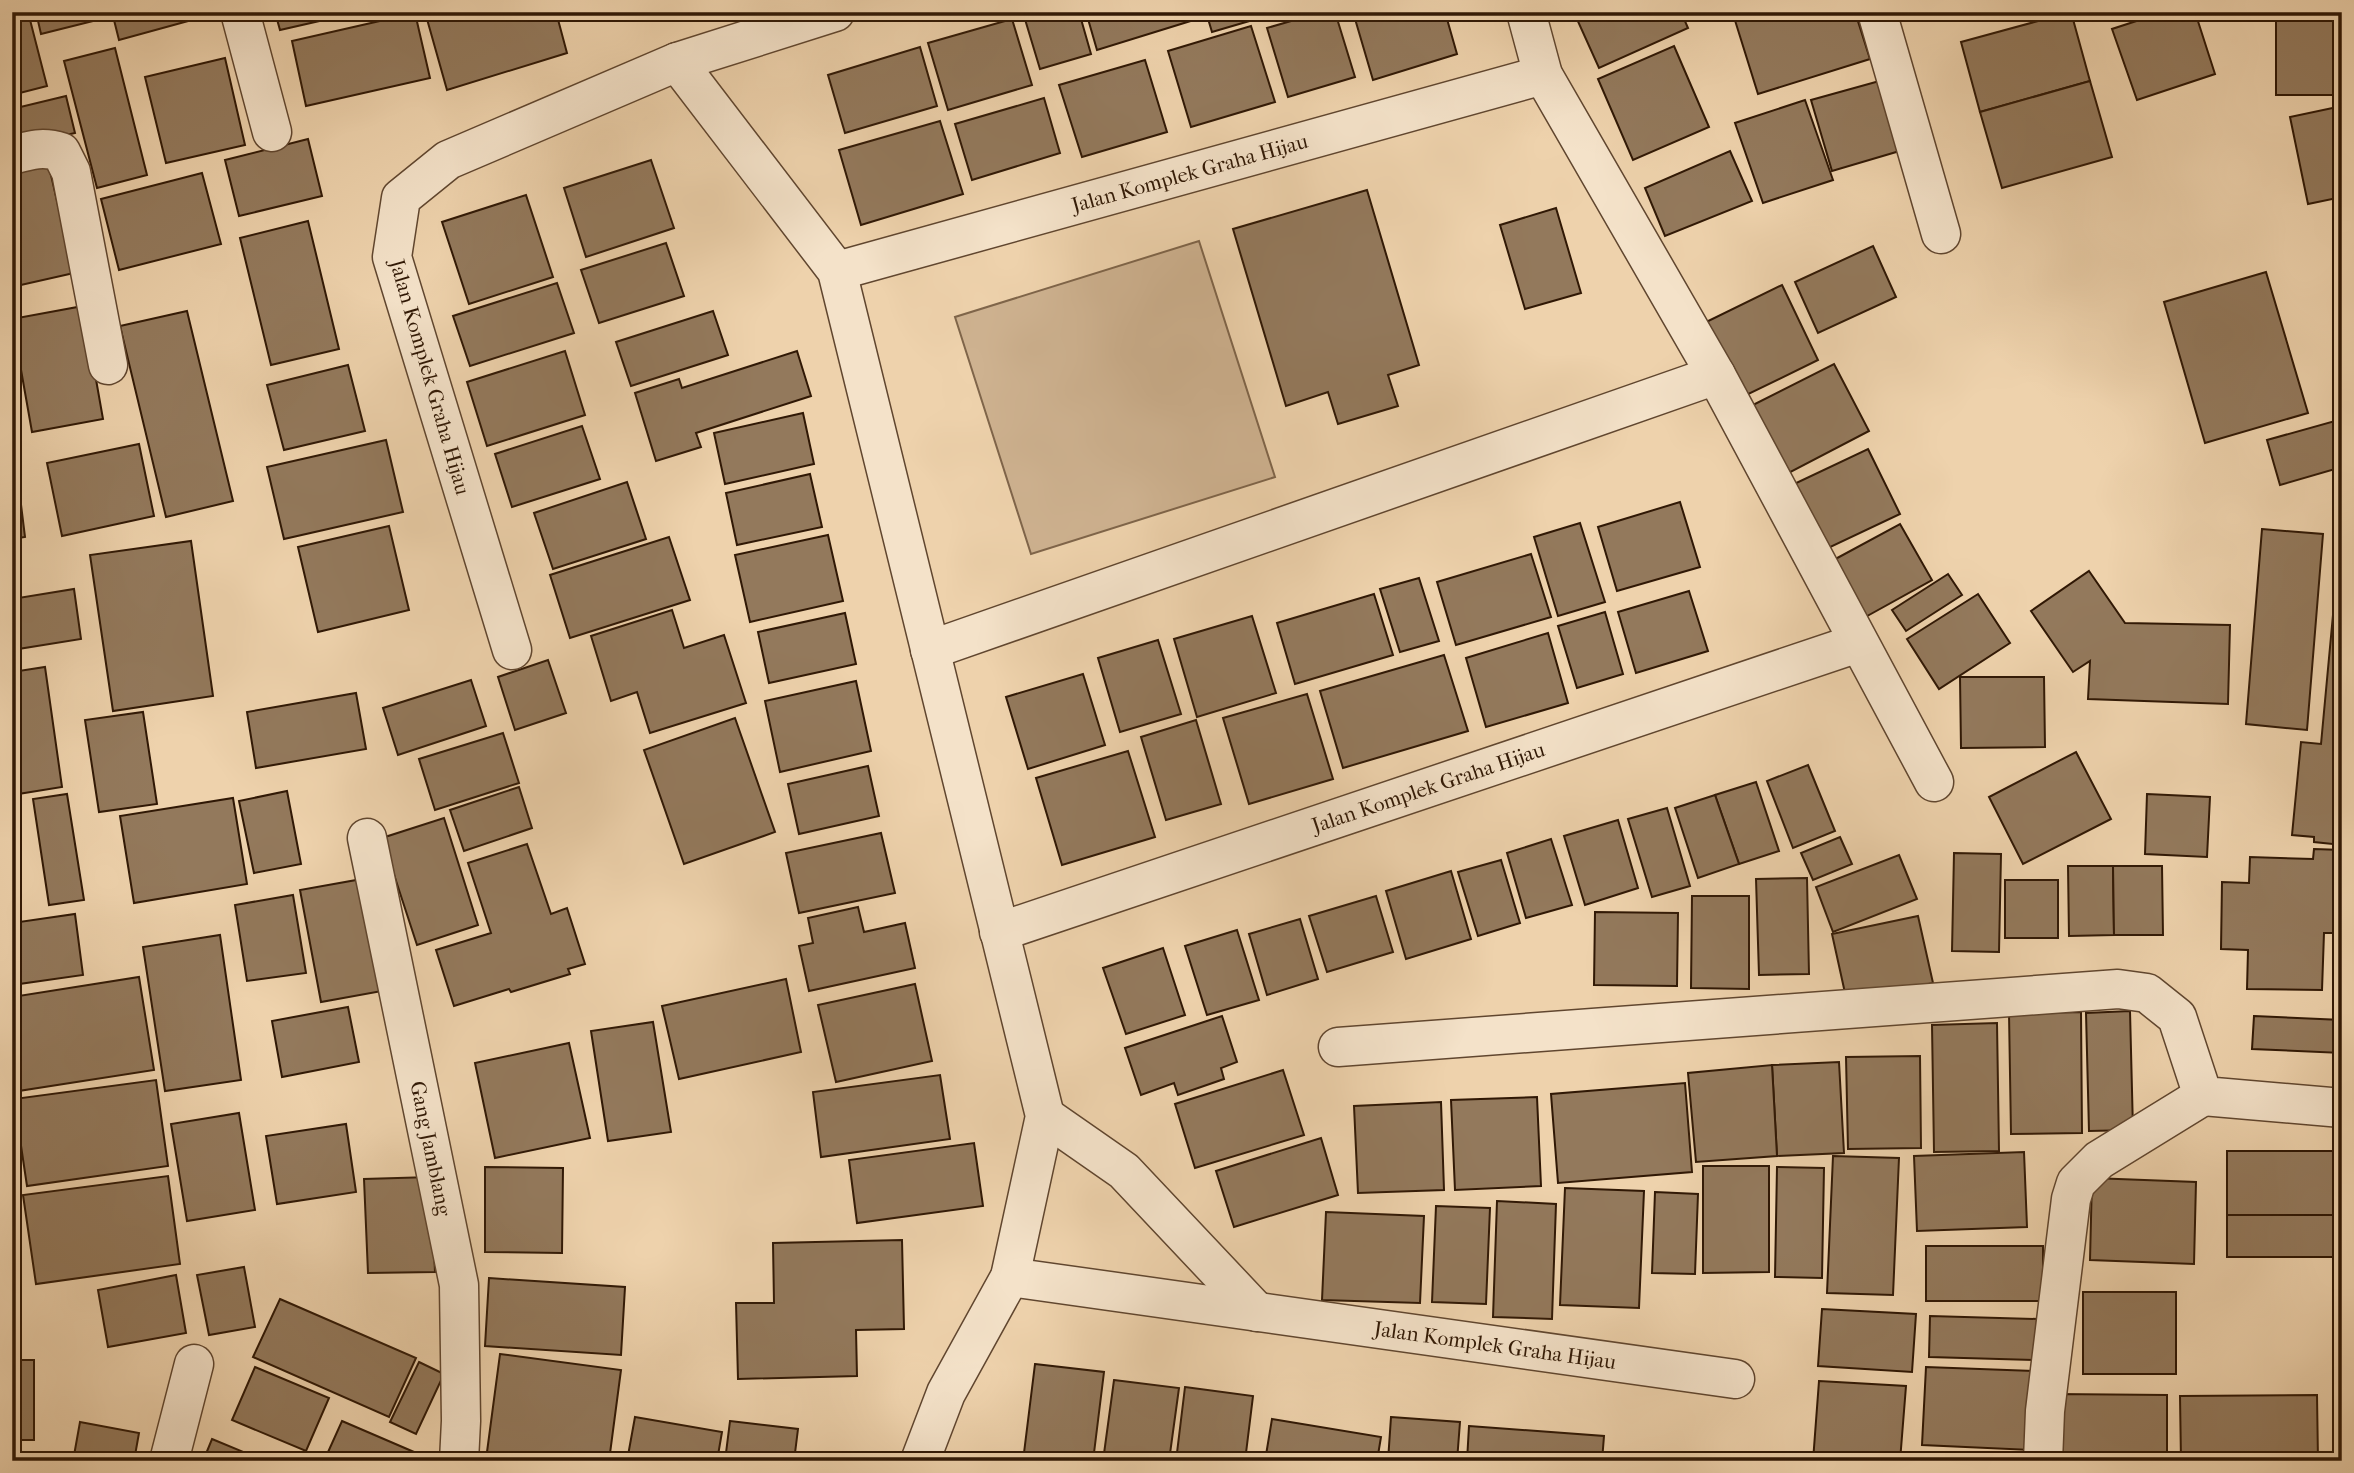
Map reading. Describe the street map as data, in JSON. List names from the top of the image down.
{
  "streets": {
    "street": ["Jalan Komplek Graha Hijau", "Gang Jamblang"]
  }
}
